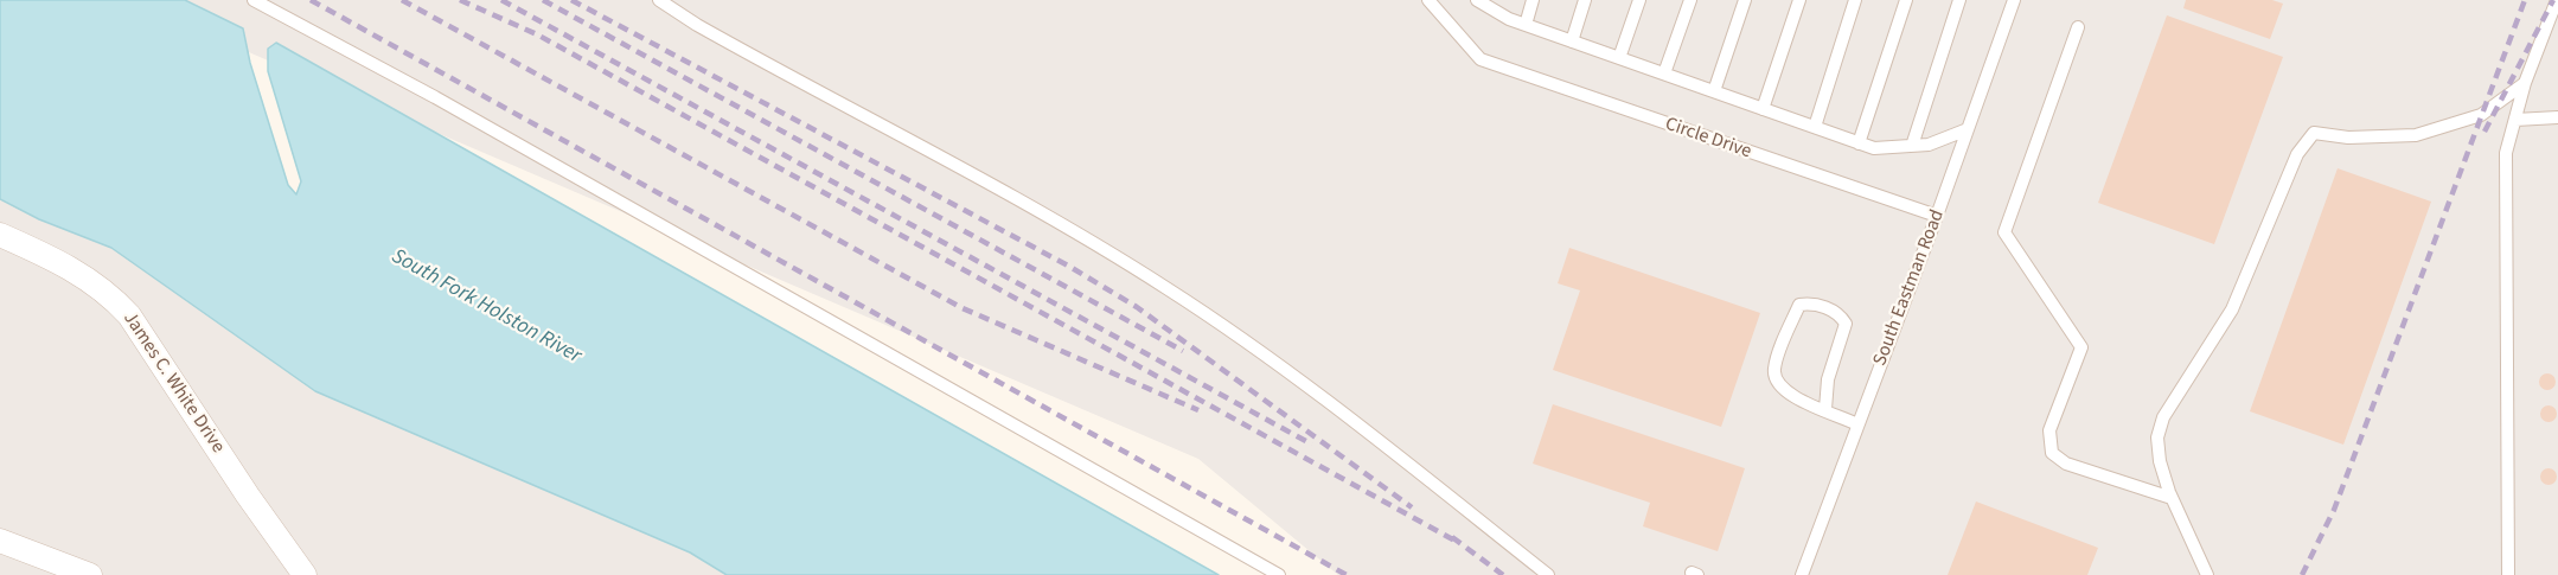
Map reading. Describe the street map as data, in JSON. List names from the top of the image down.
{
  "streets": {
    "street": ["James C. White Drive"],
    "lane": ["Circle Drive", "South Eastman Road"]
  },
  "crossings": [
    ["Circle Drive", "South Eastman Road"]
  ],
  "water": ["South Fork Holston River"]
}
